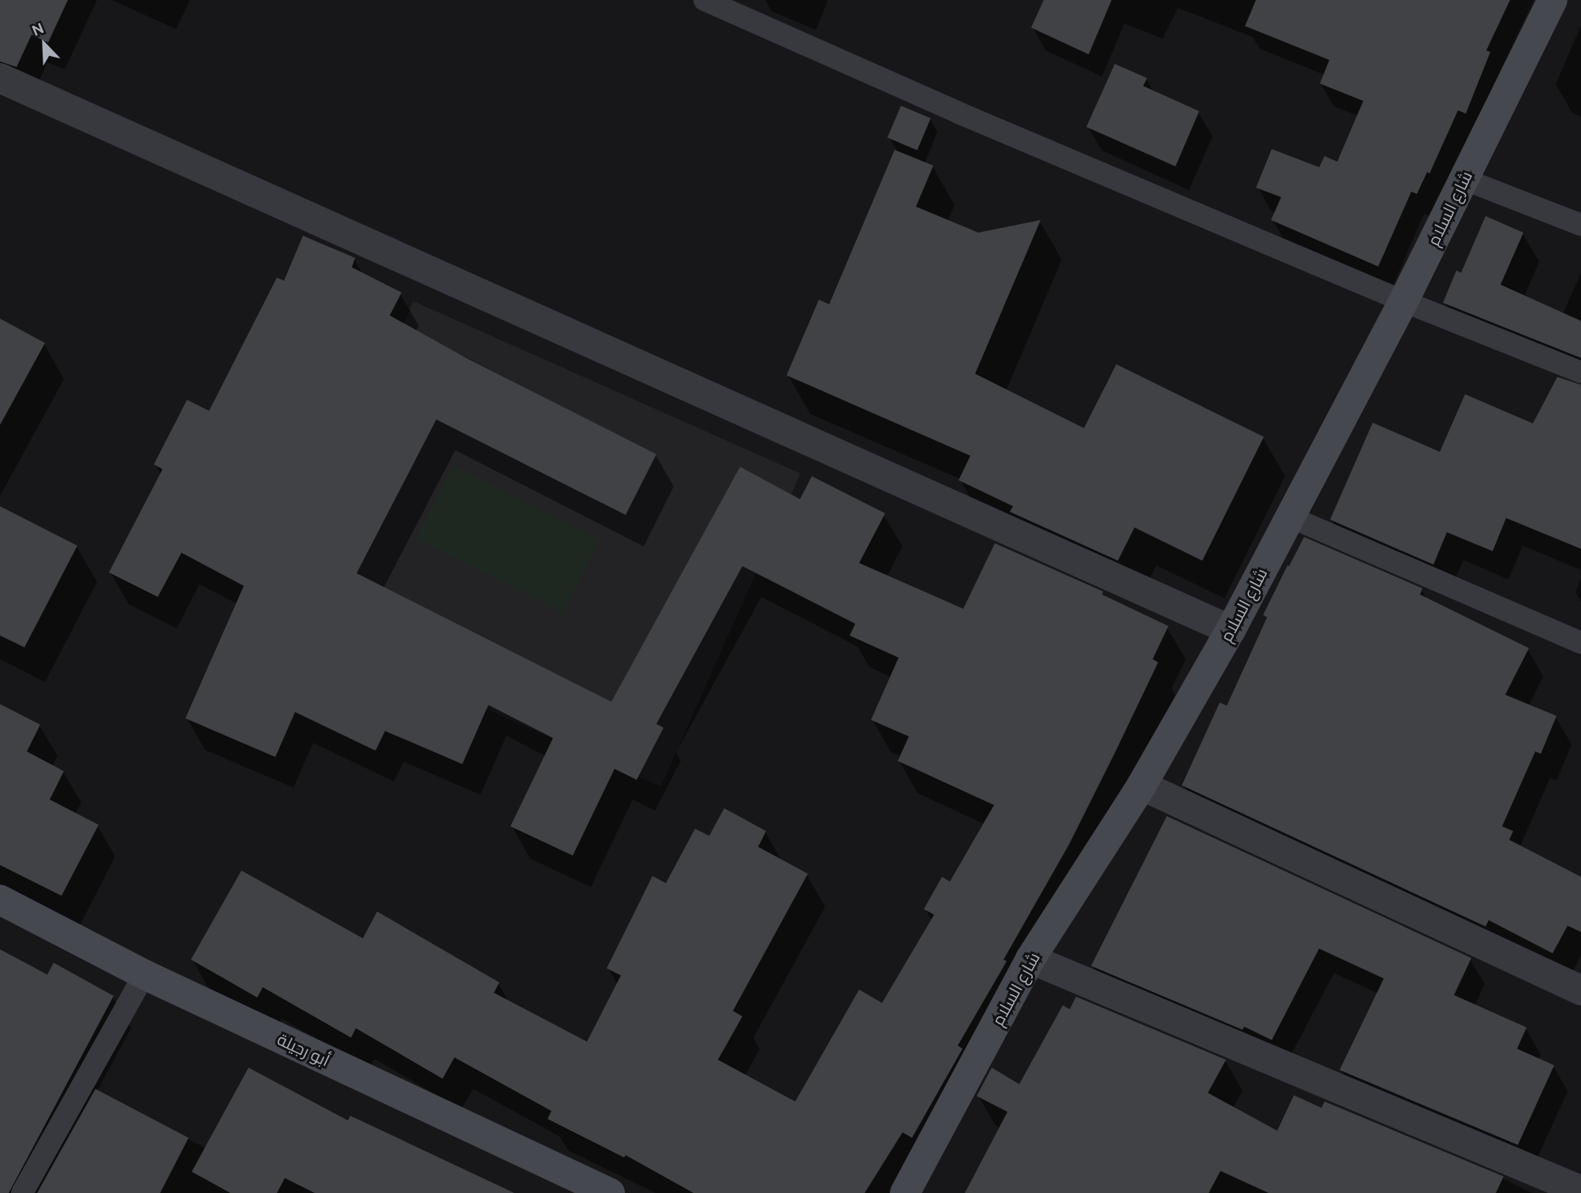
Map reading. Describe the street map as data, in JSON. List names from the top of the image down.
{
  "streets": {
    "street": ["شارع السلام", "أبو رجيلة"]
  },
  "north": "top left"
}
